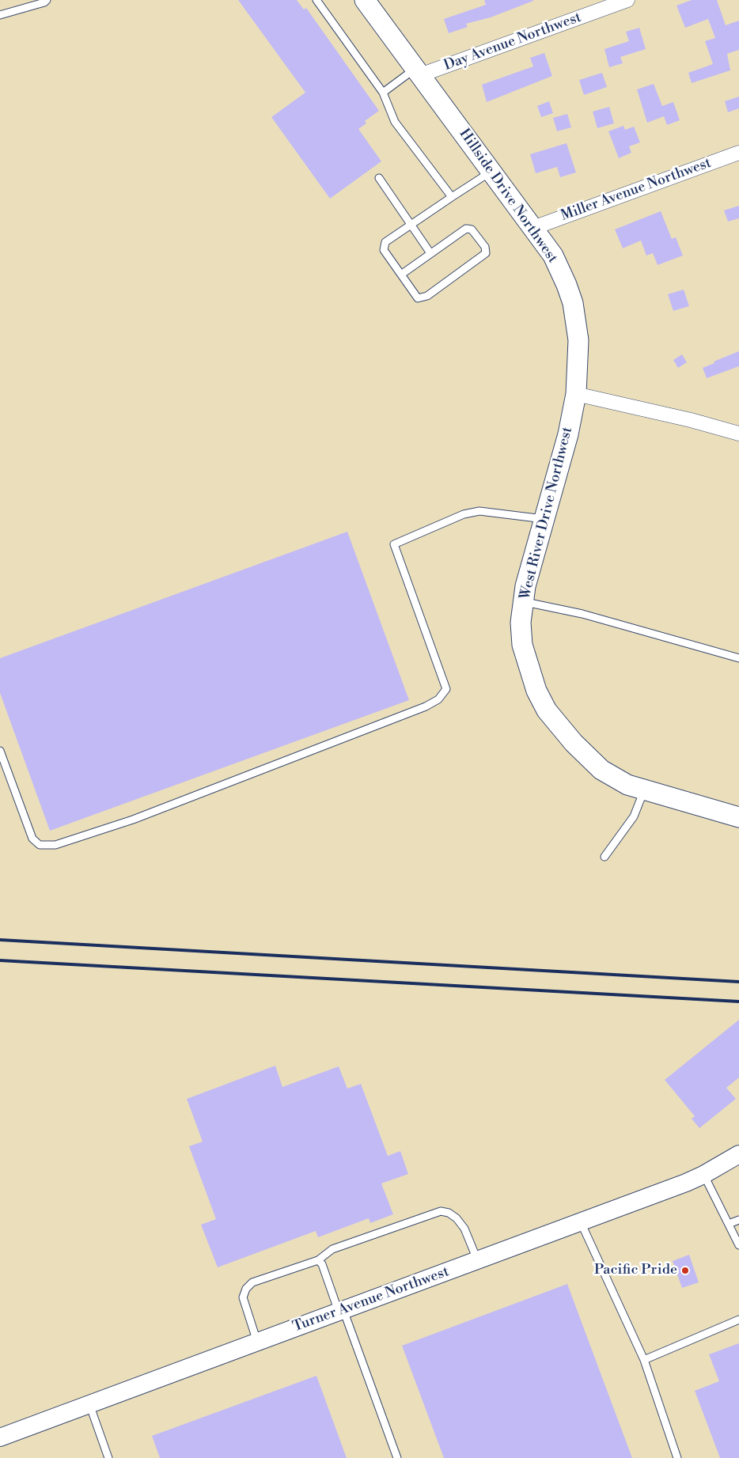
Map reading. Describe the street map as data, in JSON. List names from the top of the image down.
{
  "streets": {
    "main road": ["Hillside Drive Northwest", "West River Drive Northwest"],
    "street": ["Day Avenue Northwest", "Miller Avenue Northwest", "Turner Avenue Northwest"]
  },
  "crossings": [
    ["Day Avenue Northwest", "Hillside Drive Northwest"],
    ["Miller Avenue Northwest", "Hillside Drive Northwest"],
    ["Hillside Drive Northwest", "West River Drive Northwest"]
  ],
  "places": ["Pacific Pride"]
}
